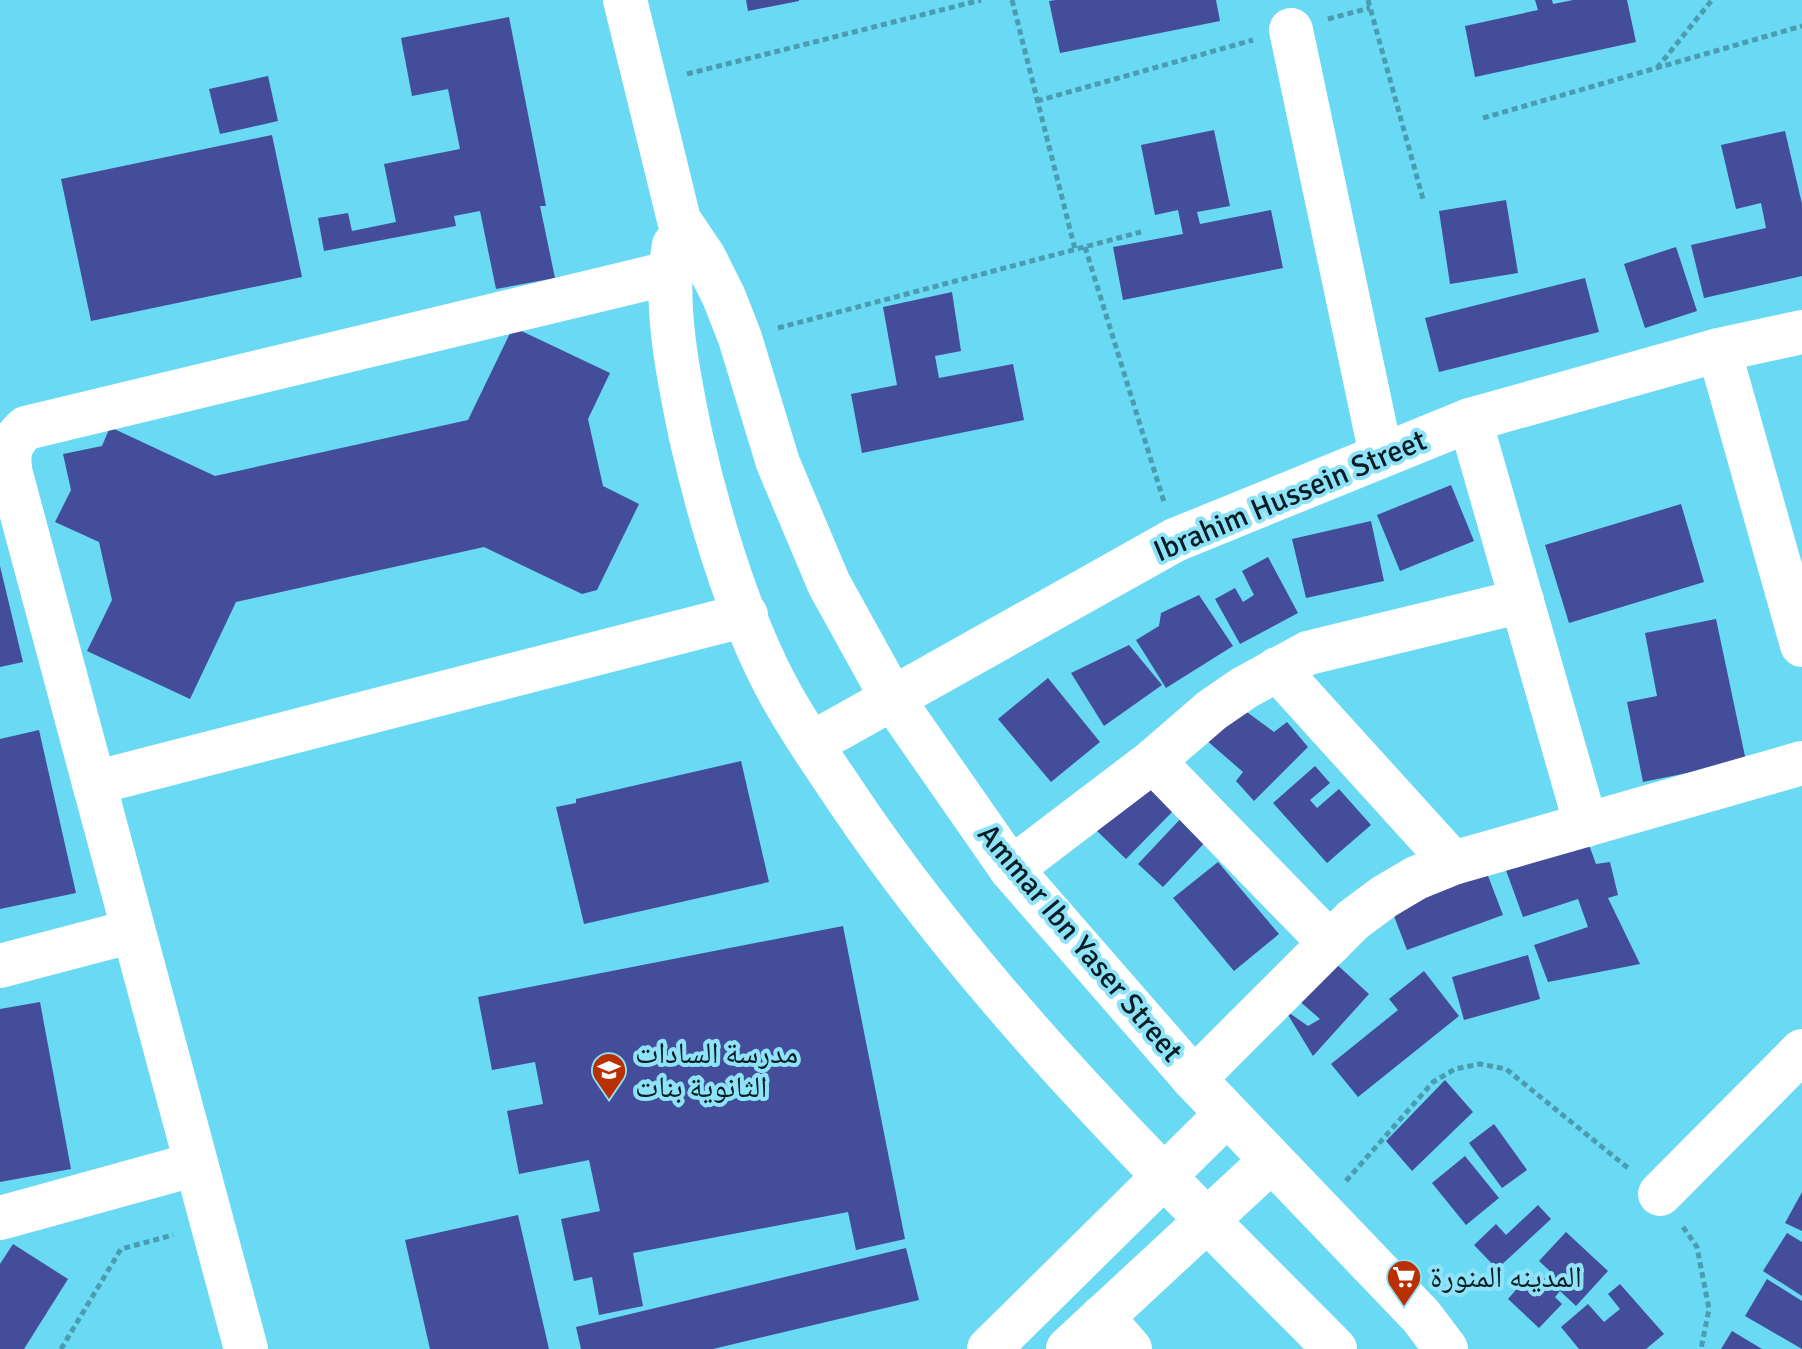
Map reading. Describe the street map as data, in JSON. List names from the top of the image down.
{
  "streets": {
    "street": ["Ibrahim Hussein Street", "Ammar Ibn Yaser Street"]
  },
  "crossings": [
    ["Ibrahim Hussein Street", "Ammar Ibn Yaser Street"]
  ],
  "places": {
    "school or university": ["مدرسة السادات الثانوية بنات"],
    "supermarket": ["المدينه المنورة"]
  }
}
